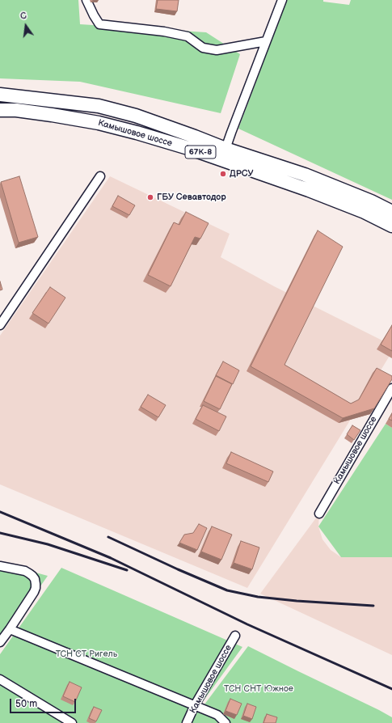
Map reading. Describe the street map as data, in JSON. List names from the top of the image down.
{
  "streets": {
    "main road": ["Камышовое шоссе", "67К-8"]
  },
  "parks": ["ТСН СТ Ригель", "ТСН СНТ Южное"],
  "places": ["ДРСУ", "ГБУ Севавтодор"],
  "scale_bar": "50 m",
  "north": "top"
}
